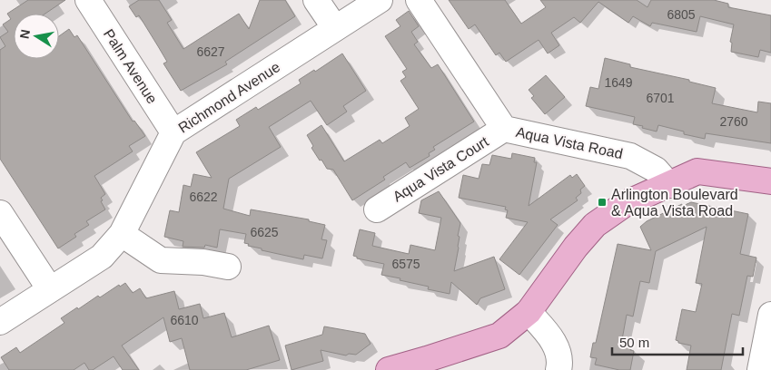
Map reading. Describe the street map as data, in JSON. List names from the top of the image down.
{
  "streets": {
    "street": [
      "Palm Avenue",
      "Richmond Avenue",
      "Aqua Vista Road",
      "Aqua Vista Court"
    ]
  },
  "crossings": [
    ["Palm Avenue", "Richmond Avenue"],
    ["Aqua Vista Road", "Aqua Vista Court"]
  ],
  "places": {
    "transit": ["Arlington Boulevard & Aqua Vista Road"]
  },
  "house_numbers": [
    "6805",
    "6627",
    "1649",
    "6701",
    "2760",
    "6622",
    "6625",
    "6575",
    "6610"
  ],
  "scale_bar": "50 m",
  "north": "left"
}
